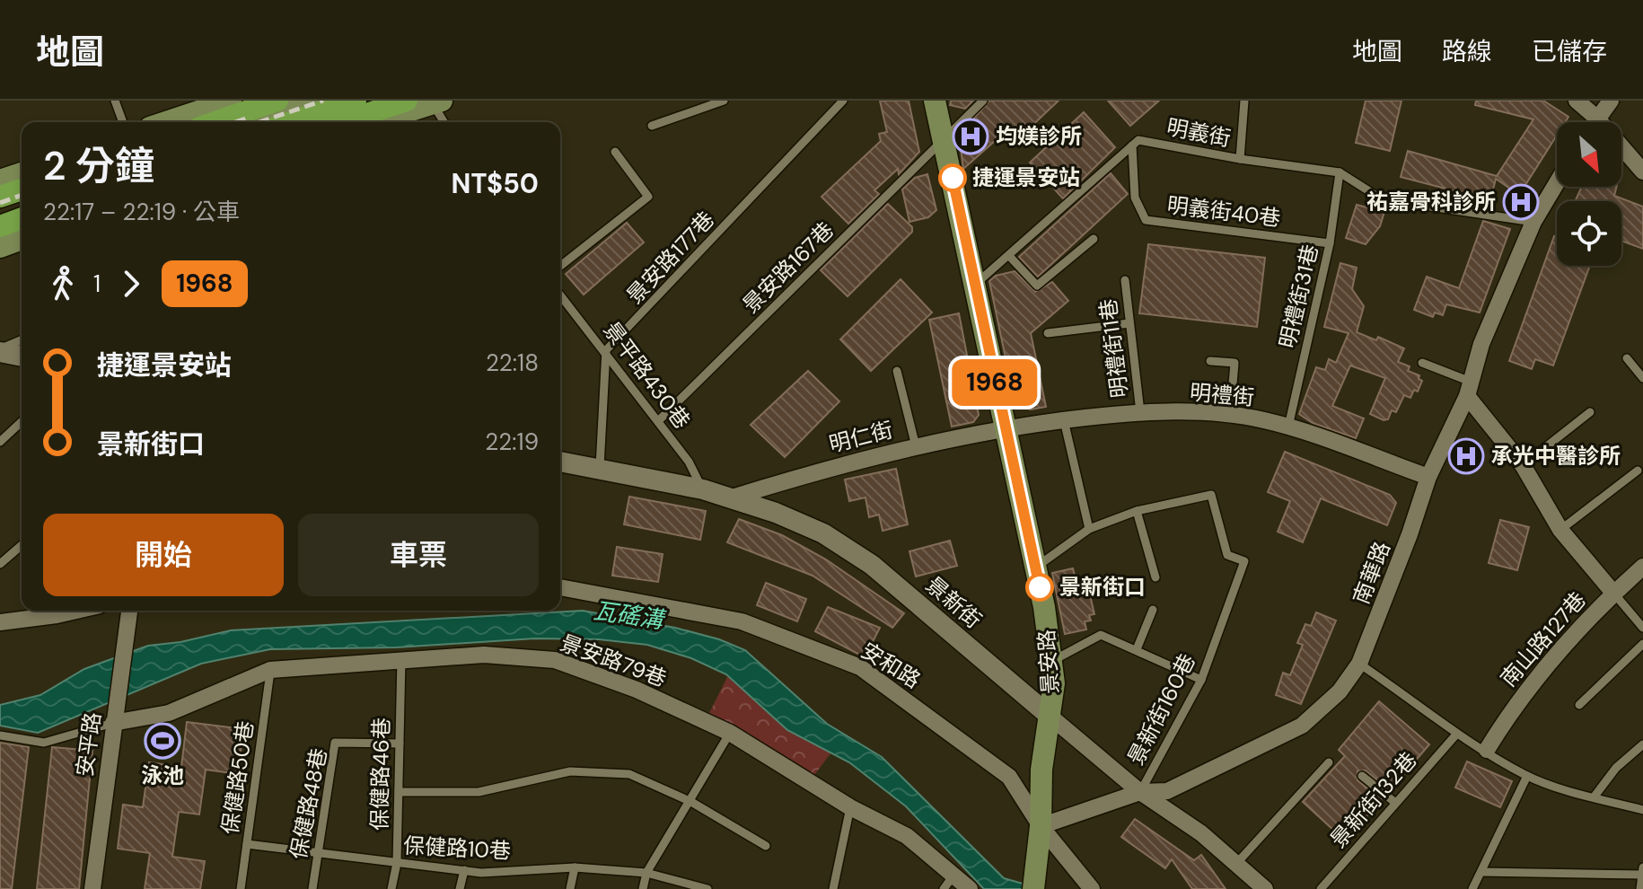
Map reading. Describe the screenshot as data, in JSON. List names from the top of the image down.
{
  "streets": {
    "main road": ["景安路"],
    "street": [
      "明禮街",
      "明仁街",
      "南華路",
      "景新街",
      "南山路127巷",
      "景安路79巷",
      "安和路",
      "安平路"
    ],
    "lane": [
      "明義街",
      "明義街40巷",
      "景安路177巷",
      "景安路167巷",
      "明禮街31巷",
      "明禮街11巷",
      "景平路430巷",
      "景新街160巷",
      "保健路46巷",
      "保健路50巷",
      "景新街132巷",
      "保健路48巷",
      "保健路10巷"
    ]
  },
  "crossings": [
    ["明義街", "明義街40巷"],
    ["明義街", "明禮街31巷"],
    ["明義街40巷", "明禮街31巷"],
    ["景安路177巷", "景平路430巷"],
    ["景安路167巷", "景平路430巷"],
    ["景安路167巷", "景安路"],
    ["明禮街31巷", "明禮街"],
    ["明禮街11巷", "明禮街"],
    ["景平路430巷", "景新街"],
    ["明禮街", "明仁街"],
    ["明禮街", "南華路"],
    ["明禮街", "景安路"],
    ["明仁街", "景新街"],
    ["明仁街", "景安路"],
    ["南華路", "景新街"],
    ["南華路", "景安路"],
    ["南華路", "安和路"],
    ["南華路", "景新街160巷"],
    ["景新街", "景安路"],
    ["景新街", "景新街160巷"],
    ["景安路79巷", "安平路"],
    ["景安路79巷", "保健路46巷"],
    ["景安路79巷", "保健路50巷"],
    ["景安路", "安和路"],
    ["保健路46巷", "保健路48巷"],
    ["保健路46巷", "保健路10巷"],
    ["保健路50巷", "保健路10巷"],
    ["保健路48巷", "保健路10巷"]
  ],
  "water": ["瓦磘溝"],
  "places": {
    "hospital": ["均媄診所", "祐嘉骨科診所", "承光中醫診所"],
    "other": ["捷運景安站", "景新街口"],
    "sports": ["泳池"]
  },
  "lines": ["bus line 1968"],
  "north": "bottom right",
  "page": {
    "header": "地圖",
    "nav": ["地圖", "路線", "已儲存"],
    "on_map": "1968",
    "heading": ["2 分鐘", "22:17 – 22:19 · 公車", "NT$50"],
    "legs": ["1", "1968"],
    "list": [
      {
        "name": "捷運景安站",
        "value": "22:18"
      },
      {
        "name": "景新街口",
        "value": "22:19"
      }
    ],
    "buttons": ["開始", "車票"]
  }
}
